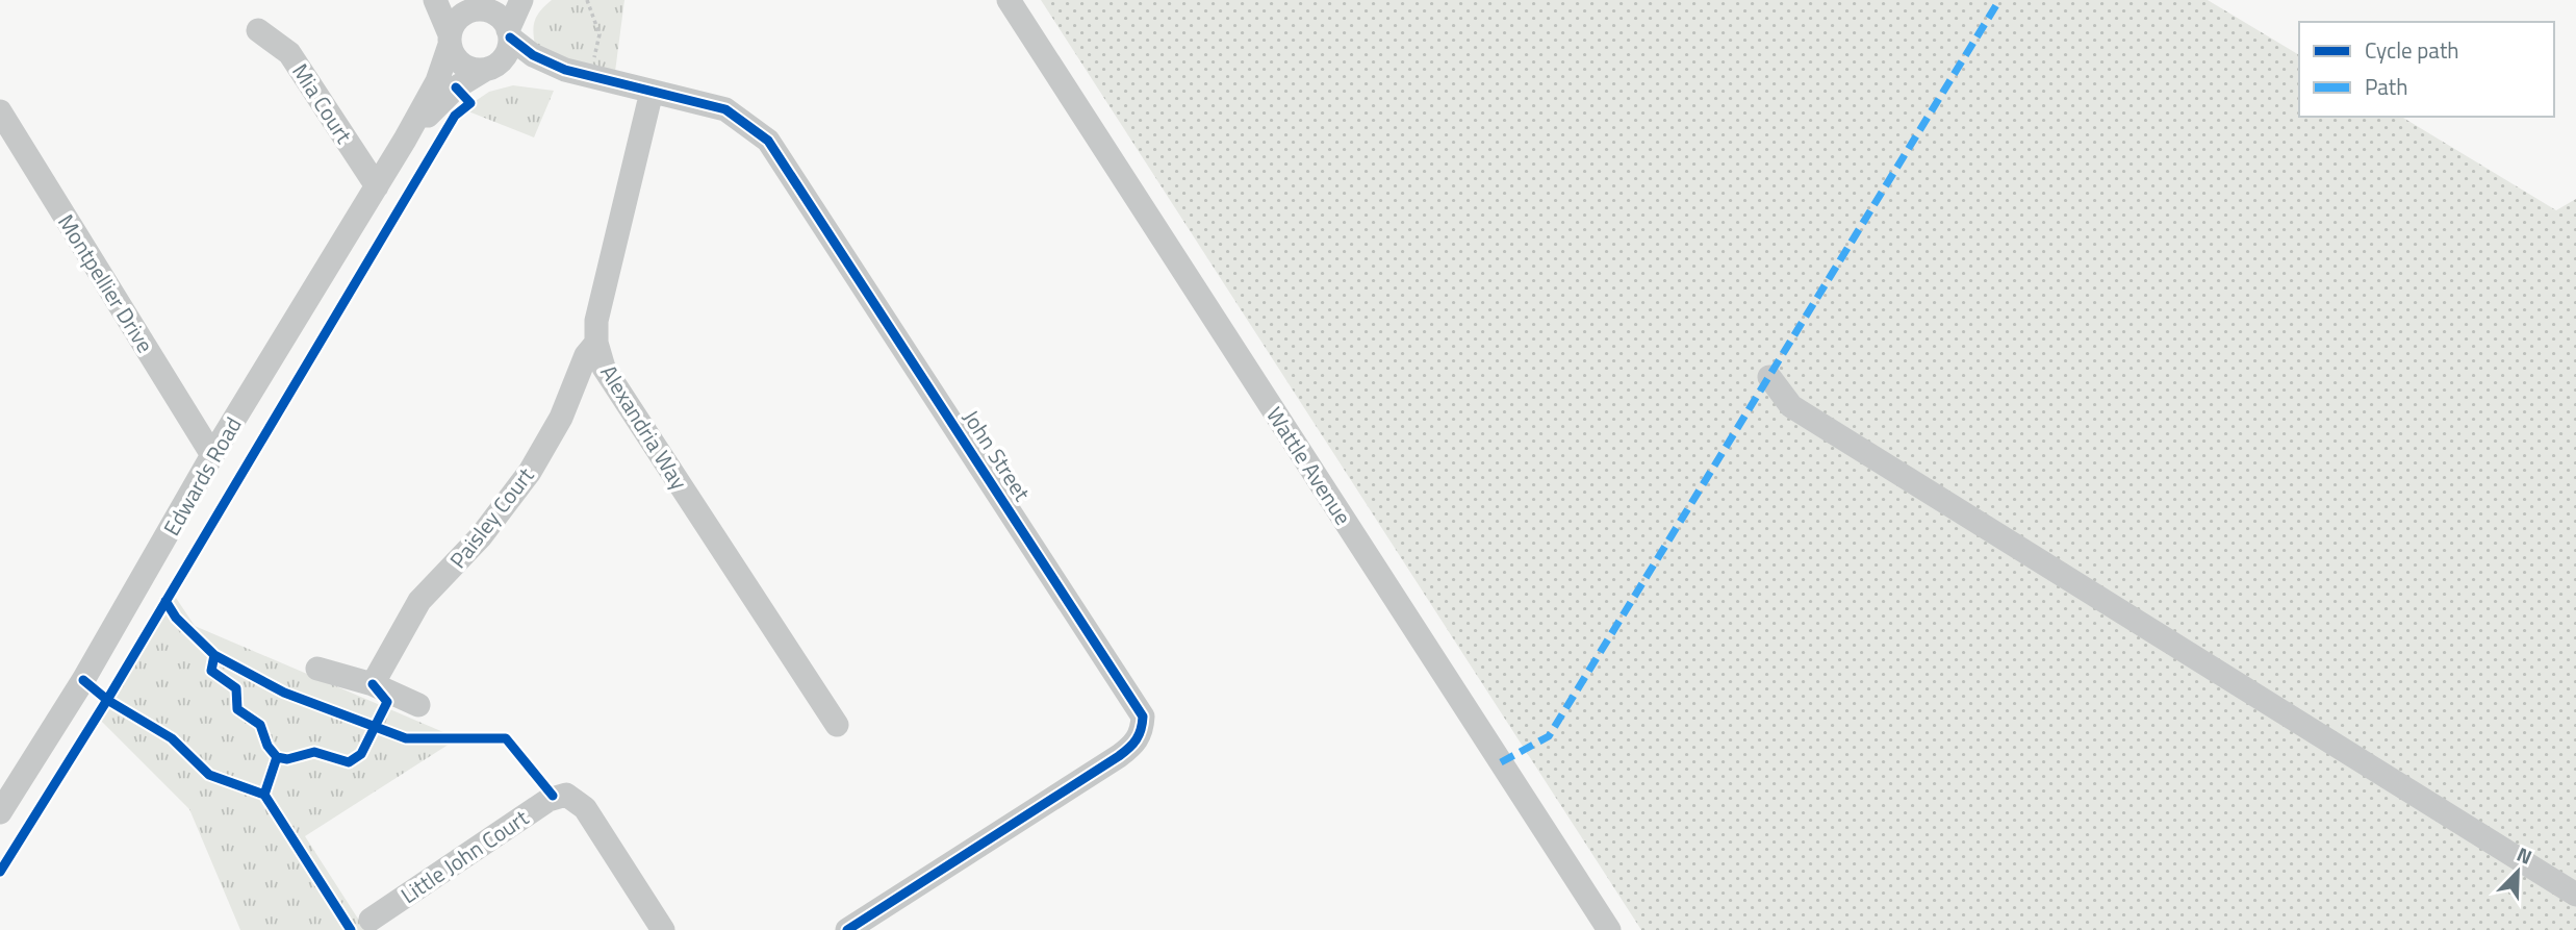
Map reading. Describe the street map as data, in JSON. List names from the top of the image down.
{
  "streets": {
    "street": [
      "Mia Court",
      "Montpellier Drive",
      "Alexandria Way",
      "John Street",
      "Wattle Avenue",
      "Edwards Road",
      "Paisley Court",
      "Little John Court"
    ]
  },
  "crossings": [
    ["Mia Court", "Edwards Road"],
    ["Montpellier Drive", "Edwards Road"],
    ["Alexandria Way", "John Street"],
    ["Alexandria Way", "Paisley Court"],
    ["John Street", "Edwards Road"]
  ],
  "legend": ["Cycle path", "Path"],
  "north": "top right"
}
